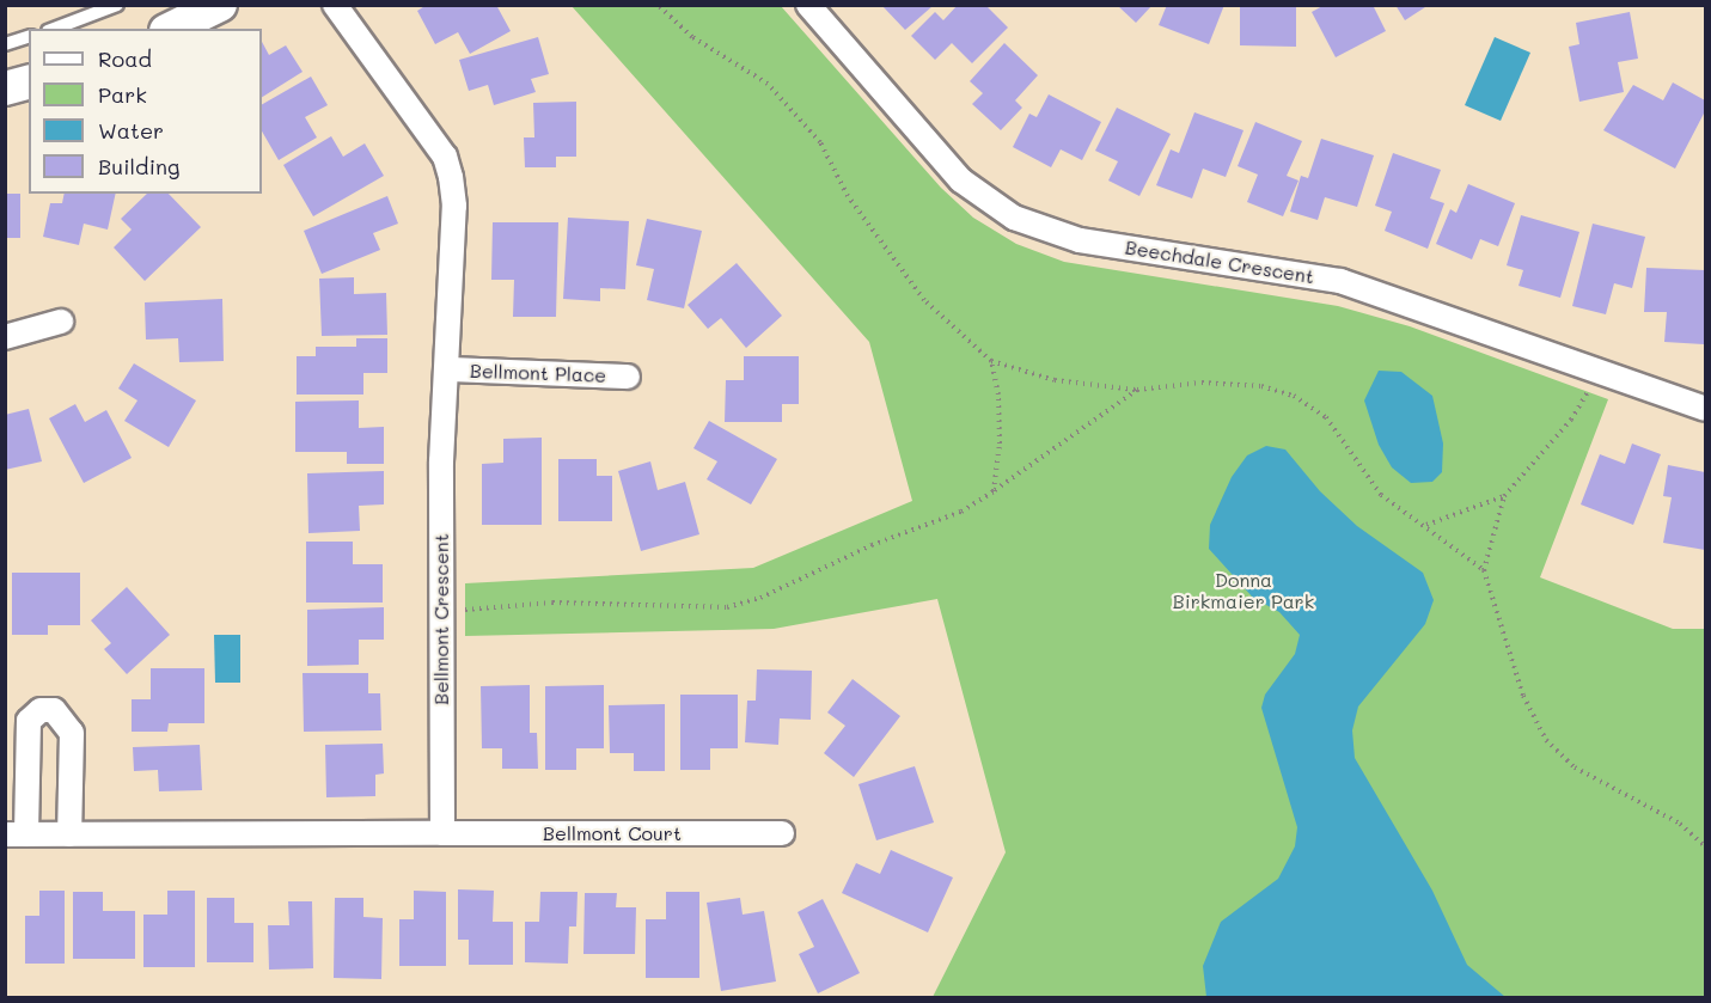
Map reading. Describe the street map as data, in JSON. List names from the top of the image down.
{
  "streets": {
    "street": [
      "Beechdale Crescent",
      "Bellmont Place",
      "Bellmont Crescent",
      "Bellmont Court"
    ]
  },
  "crossings": [
    ["Bellmont Place", "Bellmont Crescent"],
    ["Bellmont Crescent", "Bellmont Court"]
  ],
  "parks": ["Donna Birkmaier Park"],
  "legend": [
    "Road",
    "Park",
    "Water",
    "Building"
  ]
}
